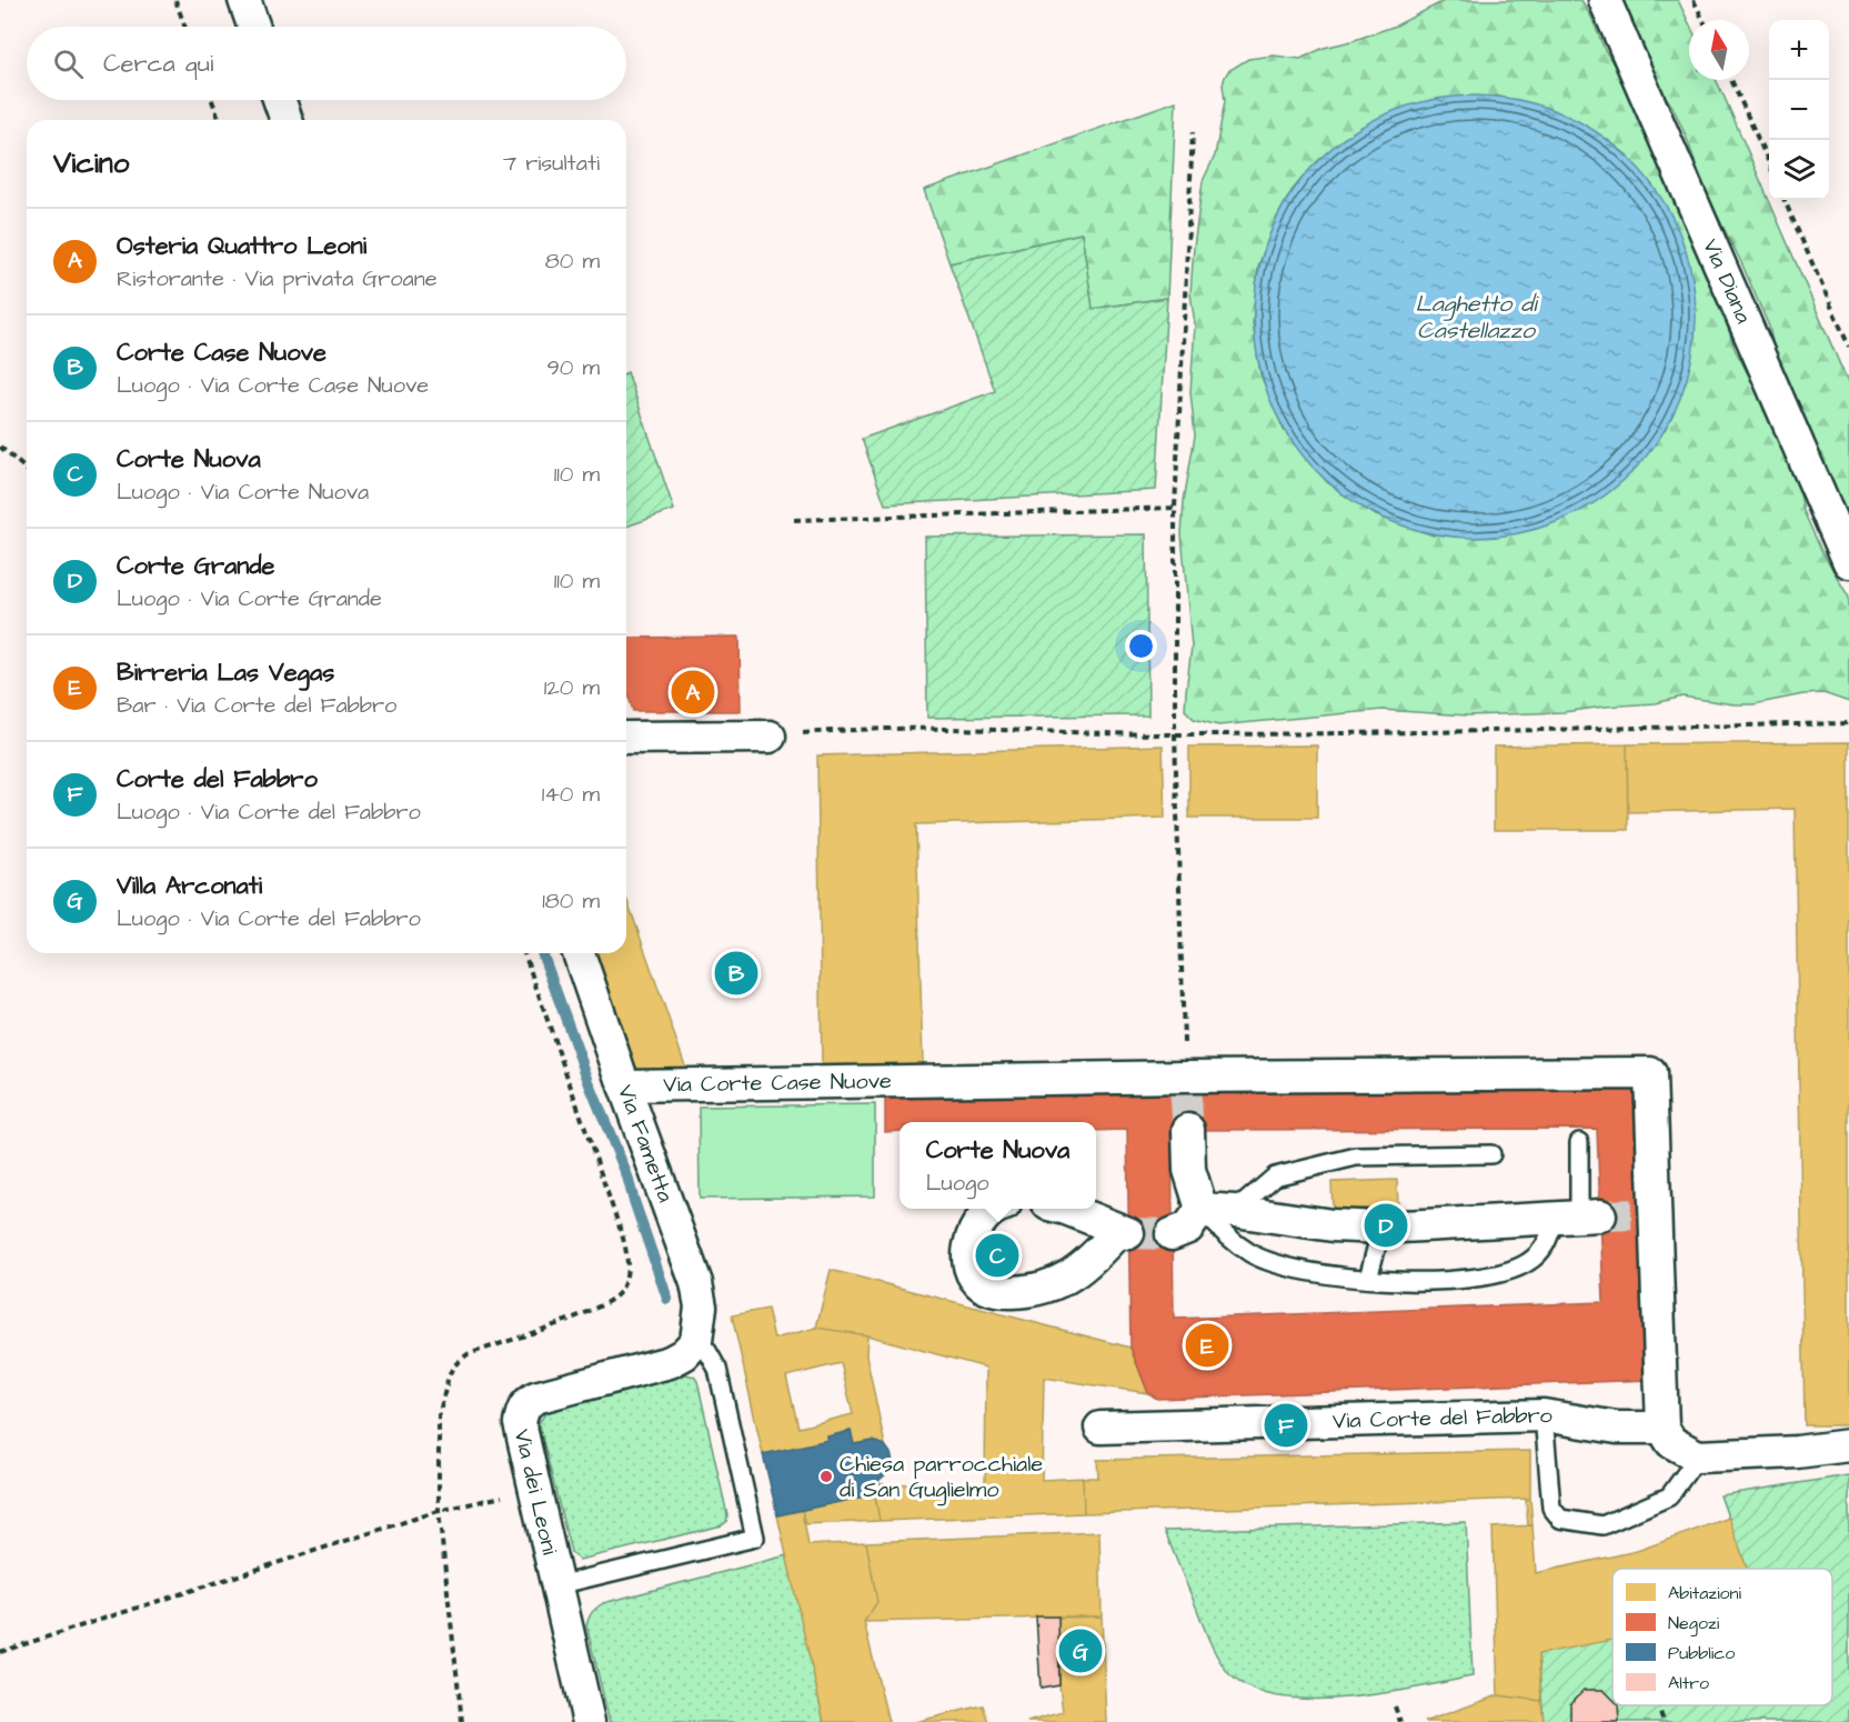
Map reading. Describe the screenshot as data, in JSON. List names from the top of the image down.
{
  "streets": {
    "street": [
      "Via Diana",
      "Via Corte Case Nuove",
      "Via Fametta",
      "Via Corte del Fabbro",
      "Via dei Leoni"
    ]
  },
  "crossings": [
    ["Via Corte Case Nuove", "Via Fametta"],
    ["Via Corte Case Nuove", "Via Corte del Fabbro"],
    ["Via Fametta", "Via dei Leoni"]
  ],
  "water": ["Laghetto di Castellazzo"],
  "places": ["Chiesa parrocchiale di San Guglielmo"],
  "legend": [
    "Abitazioni",
    "Negozi",
    "Pubblico",
    "Altro"
  ],
  "north": "top",
  "page": {
    "map_buttons": ["+", "−"],
    "search": "Cerca qui",
    "heading": ["Vicino", "7 risultati"],
    "list": [
      {
        "mark": "A",
        "name": "Osteria Quattro Leoni",
        "note": "Ristorante · Via privata Groane",
        "value": "80 m"
      },
      {
        "mark": "B",
        "name": "Corte Case Nuove",
        "note": "Luogo · Via Corte Case Nuove",
        "value": "90 m"
      },
      {
        "mark": "C",
        "name": "Corte Nuova",
        "note": "Luogo · Via Corte Nuova",
        "value": "110 m"
      },
      {
        "mark": "D",
        "name": "Corte Grande",
        "note": "Luogo · Via Corte Grande",
        "value": "110 m"
      },
      {
        "mark": "E",
        "name": "Birreria Las Vegas",
        "note": "Bar · Via Corte del Fabbro",
        "value": "120 m"
      },
      {
        "mark": "F",
        "name": "Corte del Fabbro",
        "note": "Luogo · Via Corte del Fabbro",
        "value": "140 m"
      },
      {
        "mark": "G",
        "name": "Villa Arconati",
        "note": "Luogo · Via Corte del Fabbro",
        "value": "180 m"
      }
    ],
    "pins": [
      "A",
      "B",
      "D",
      "C",
      "E",
      "F",
      "G"
    ],
    "popup": ["Corte Nuova", "Luogo"]
  }
}
